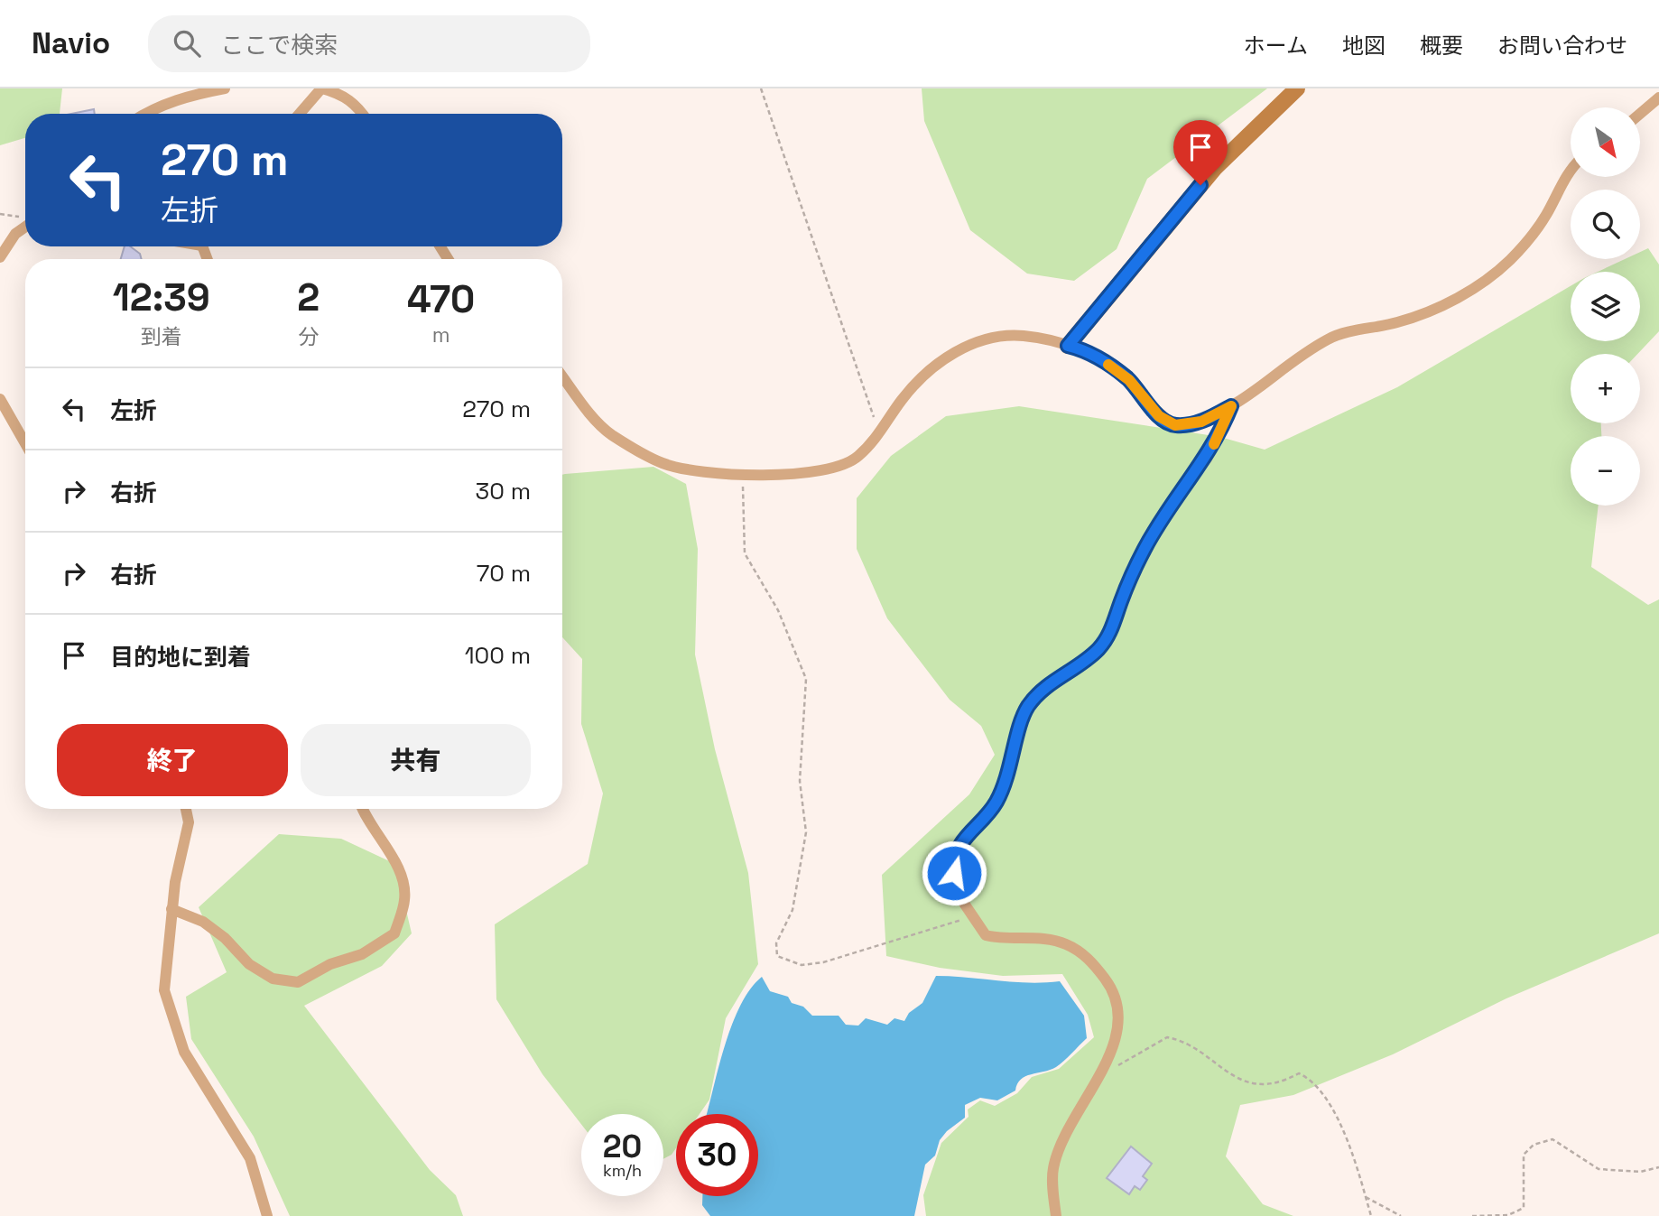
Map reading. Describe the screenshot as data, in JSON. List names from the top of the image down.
{
  "north": "bottom right",
  "page": {
    "header": "Navio",
    "search": "ここで検索",
    "nav": [
      "ホーム",
      "地図",
      "概要",
      "お問い合わせ"
    ],
    "map_buttons": ["+", "−"],
    "turn": ["270 m", "左折"],
    "eta": [
      "12:39",
      "到着",
      "2",
      "分",
      "470",
      "m"
    ],
    "list": [
      {
        "name": "左折",
        "value": "270 m"
      },
      {
        "name": "右折",
        "value": "30 m"
      },
      {
        "name": "右折",
        "value": "70 m"
      },
      {
        "name": "目的地に到着",
        "value": "100 m"
      }
    ],
    "buttons": ["終了", "共有"],
    "speed": "20 km/h",
    "limit": "30"
  }
}
